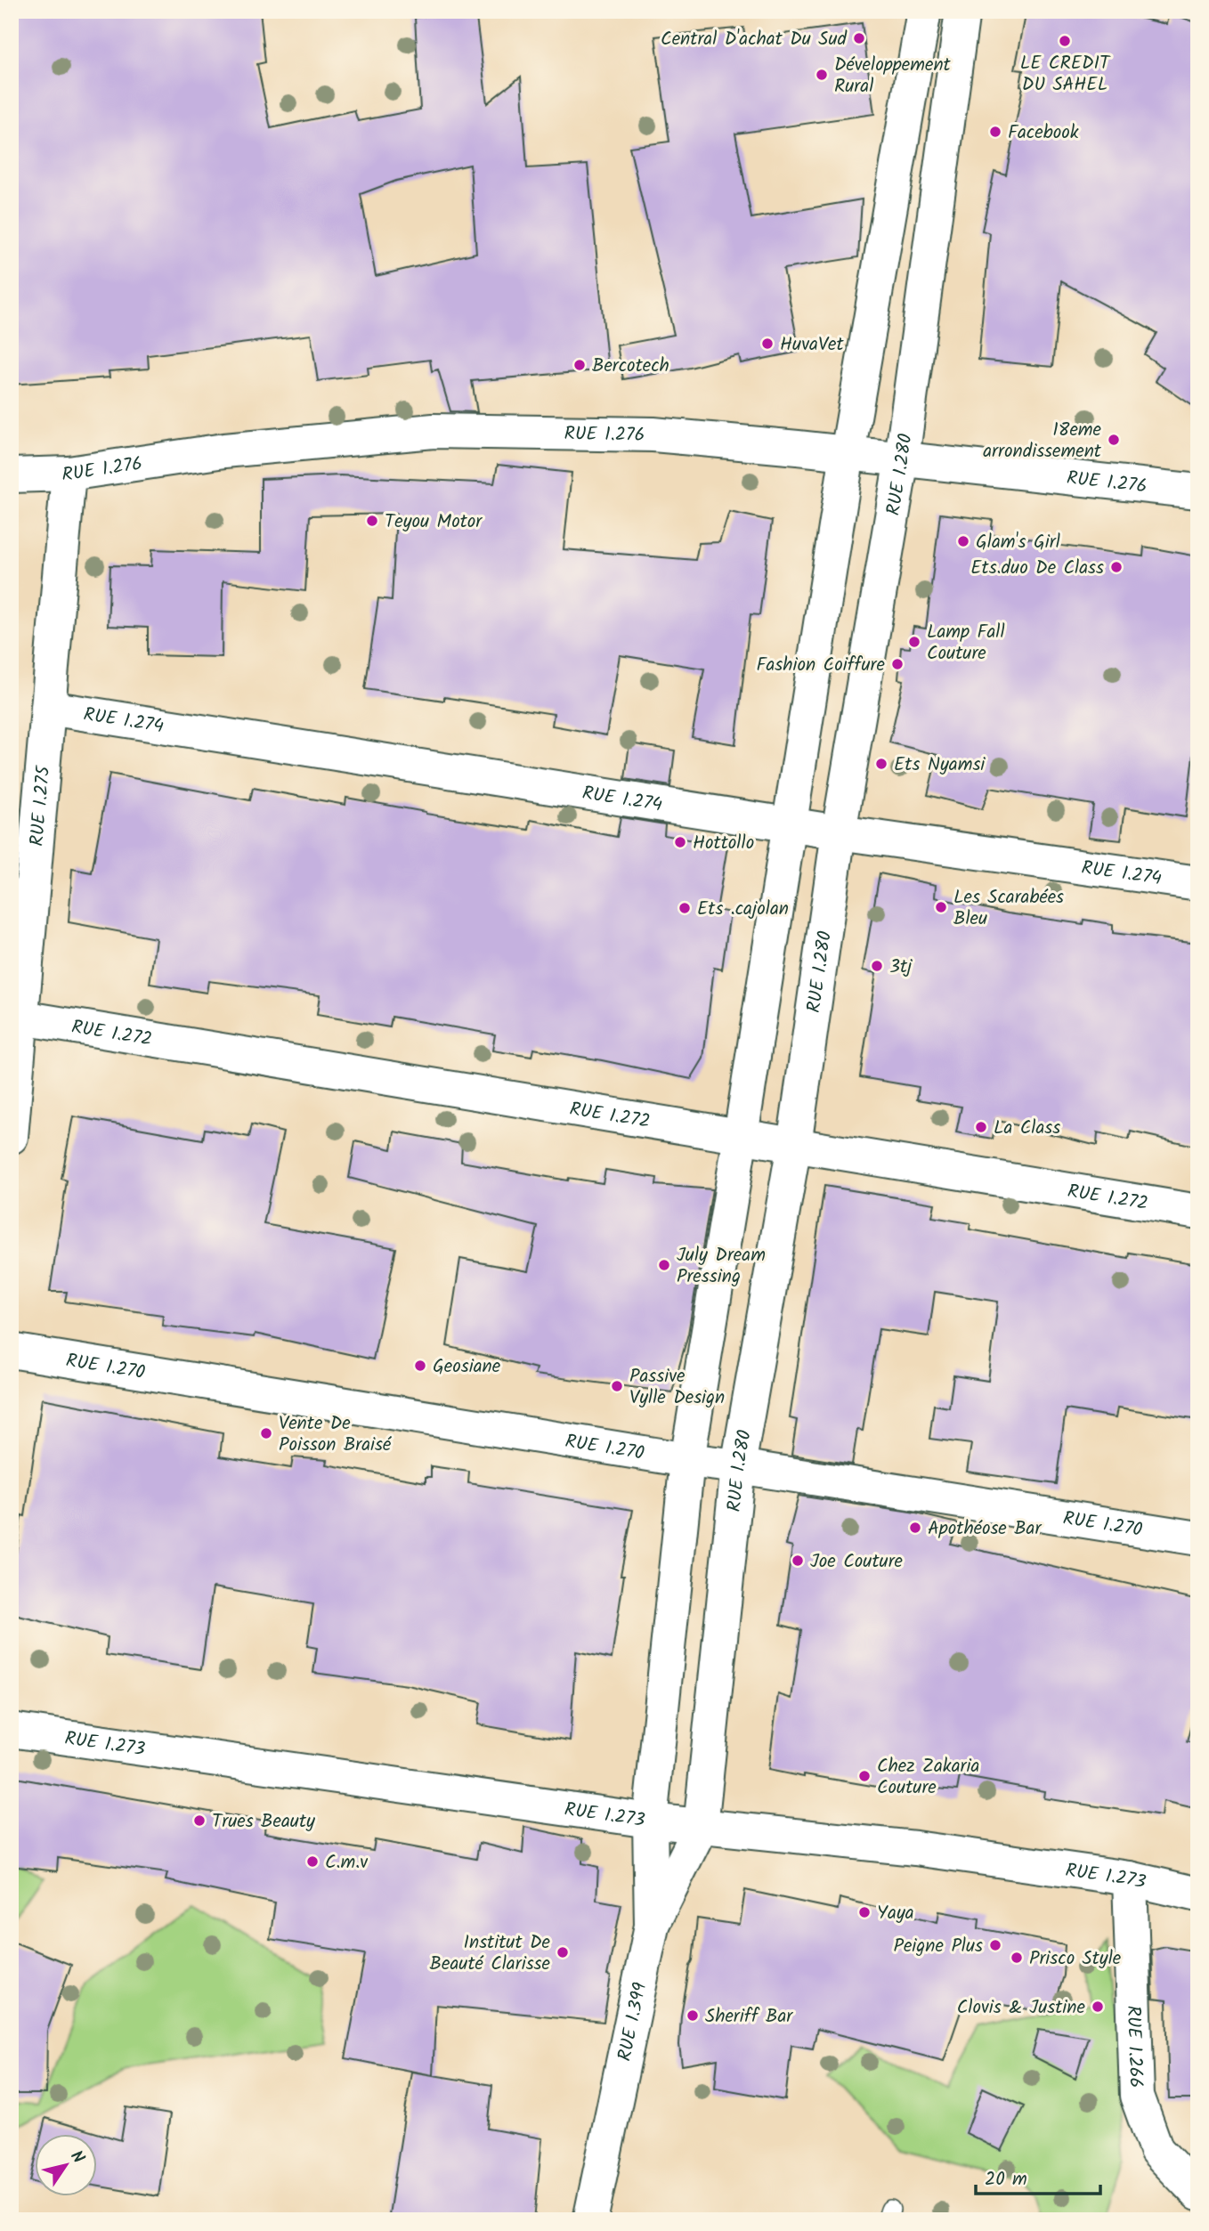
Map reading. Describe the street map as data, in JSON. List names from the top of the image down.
{
  "streets": {
    "street": [
      "RUE 1.276",
      "RUE 1.280",
      "RUE 1.274",
      "RUE 1.275",
      "RUE 1.272",
      "RUE 1.270",
      "RUE 1.273",
      "RUE 1.399",
      "RUE 1.266"
    ]
  },
  "crossings": [
    ["RUE 1.276", "RUE 1.280"],
    ["RUE 1.276", "RUE 1.275"],
    ["RUE 1.280", "RUE 1.274"],
    ["RUE 1.280", "RUE 1.272"],
    ["RUE 1.280", "RUE 1.270"],
    ["RUE 1.280", "RUE 1.273"],
    ["RUE 1.280", "RUE 1.399"],
    ["RUE 1.274", "RUE 1.275"],
    ["RUE 1.275", "RUE 1.272"],
    ["RUE 1.273", "RUE 1.399"],
    ["RUE 1.273", "RUE 1.266"]
  ],
  "places": [
    "Central D'achat Du Sud",
    "LE CREDIT DU SAHEL",
    "Développement Rural",
    "Facebook",
    "HuvaVet",
    "Bercotech",
    "18eme arrondissement",
    "Teyou Motor",
    "Glam's Girl",
    "Ets.duo De Class",
    "Lamp Fall Couture",
    "Fashion Coiffure",
    "Ets Nyamsi",
    "Hottollo",
    "Les Scarabées Bleu",
    "Ets .cajolan",
    "3tj",
    "La Class",
    "July Dream Pressing",
    "Geosiane",
    "Passive Vylle Design",
    "Vente De Poisson Braisé",
    "Apothéose Bar",
    "Joe Couture",
    "Chez Zakaria Couture",
    "Trues Beauty",
    "C.m.v",
    "Yaya",
    "Peigne Plus",
    "Institut De Beauté Clarisse",
    "Prisco Style",
    "Clovis & Justine",
    "Sheriff Bar"
  ],
  "scale_bar": "20 m",
  "north": "top right"
}
